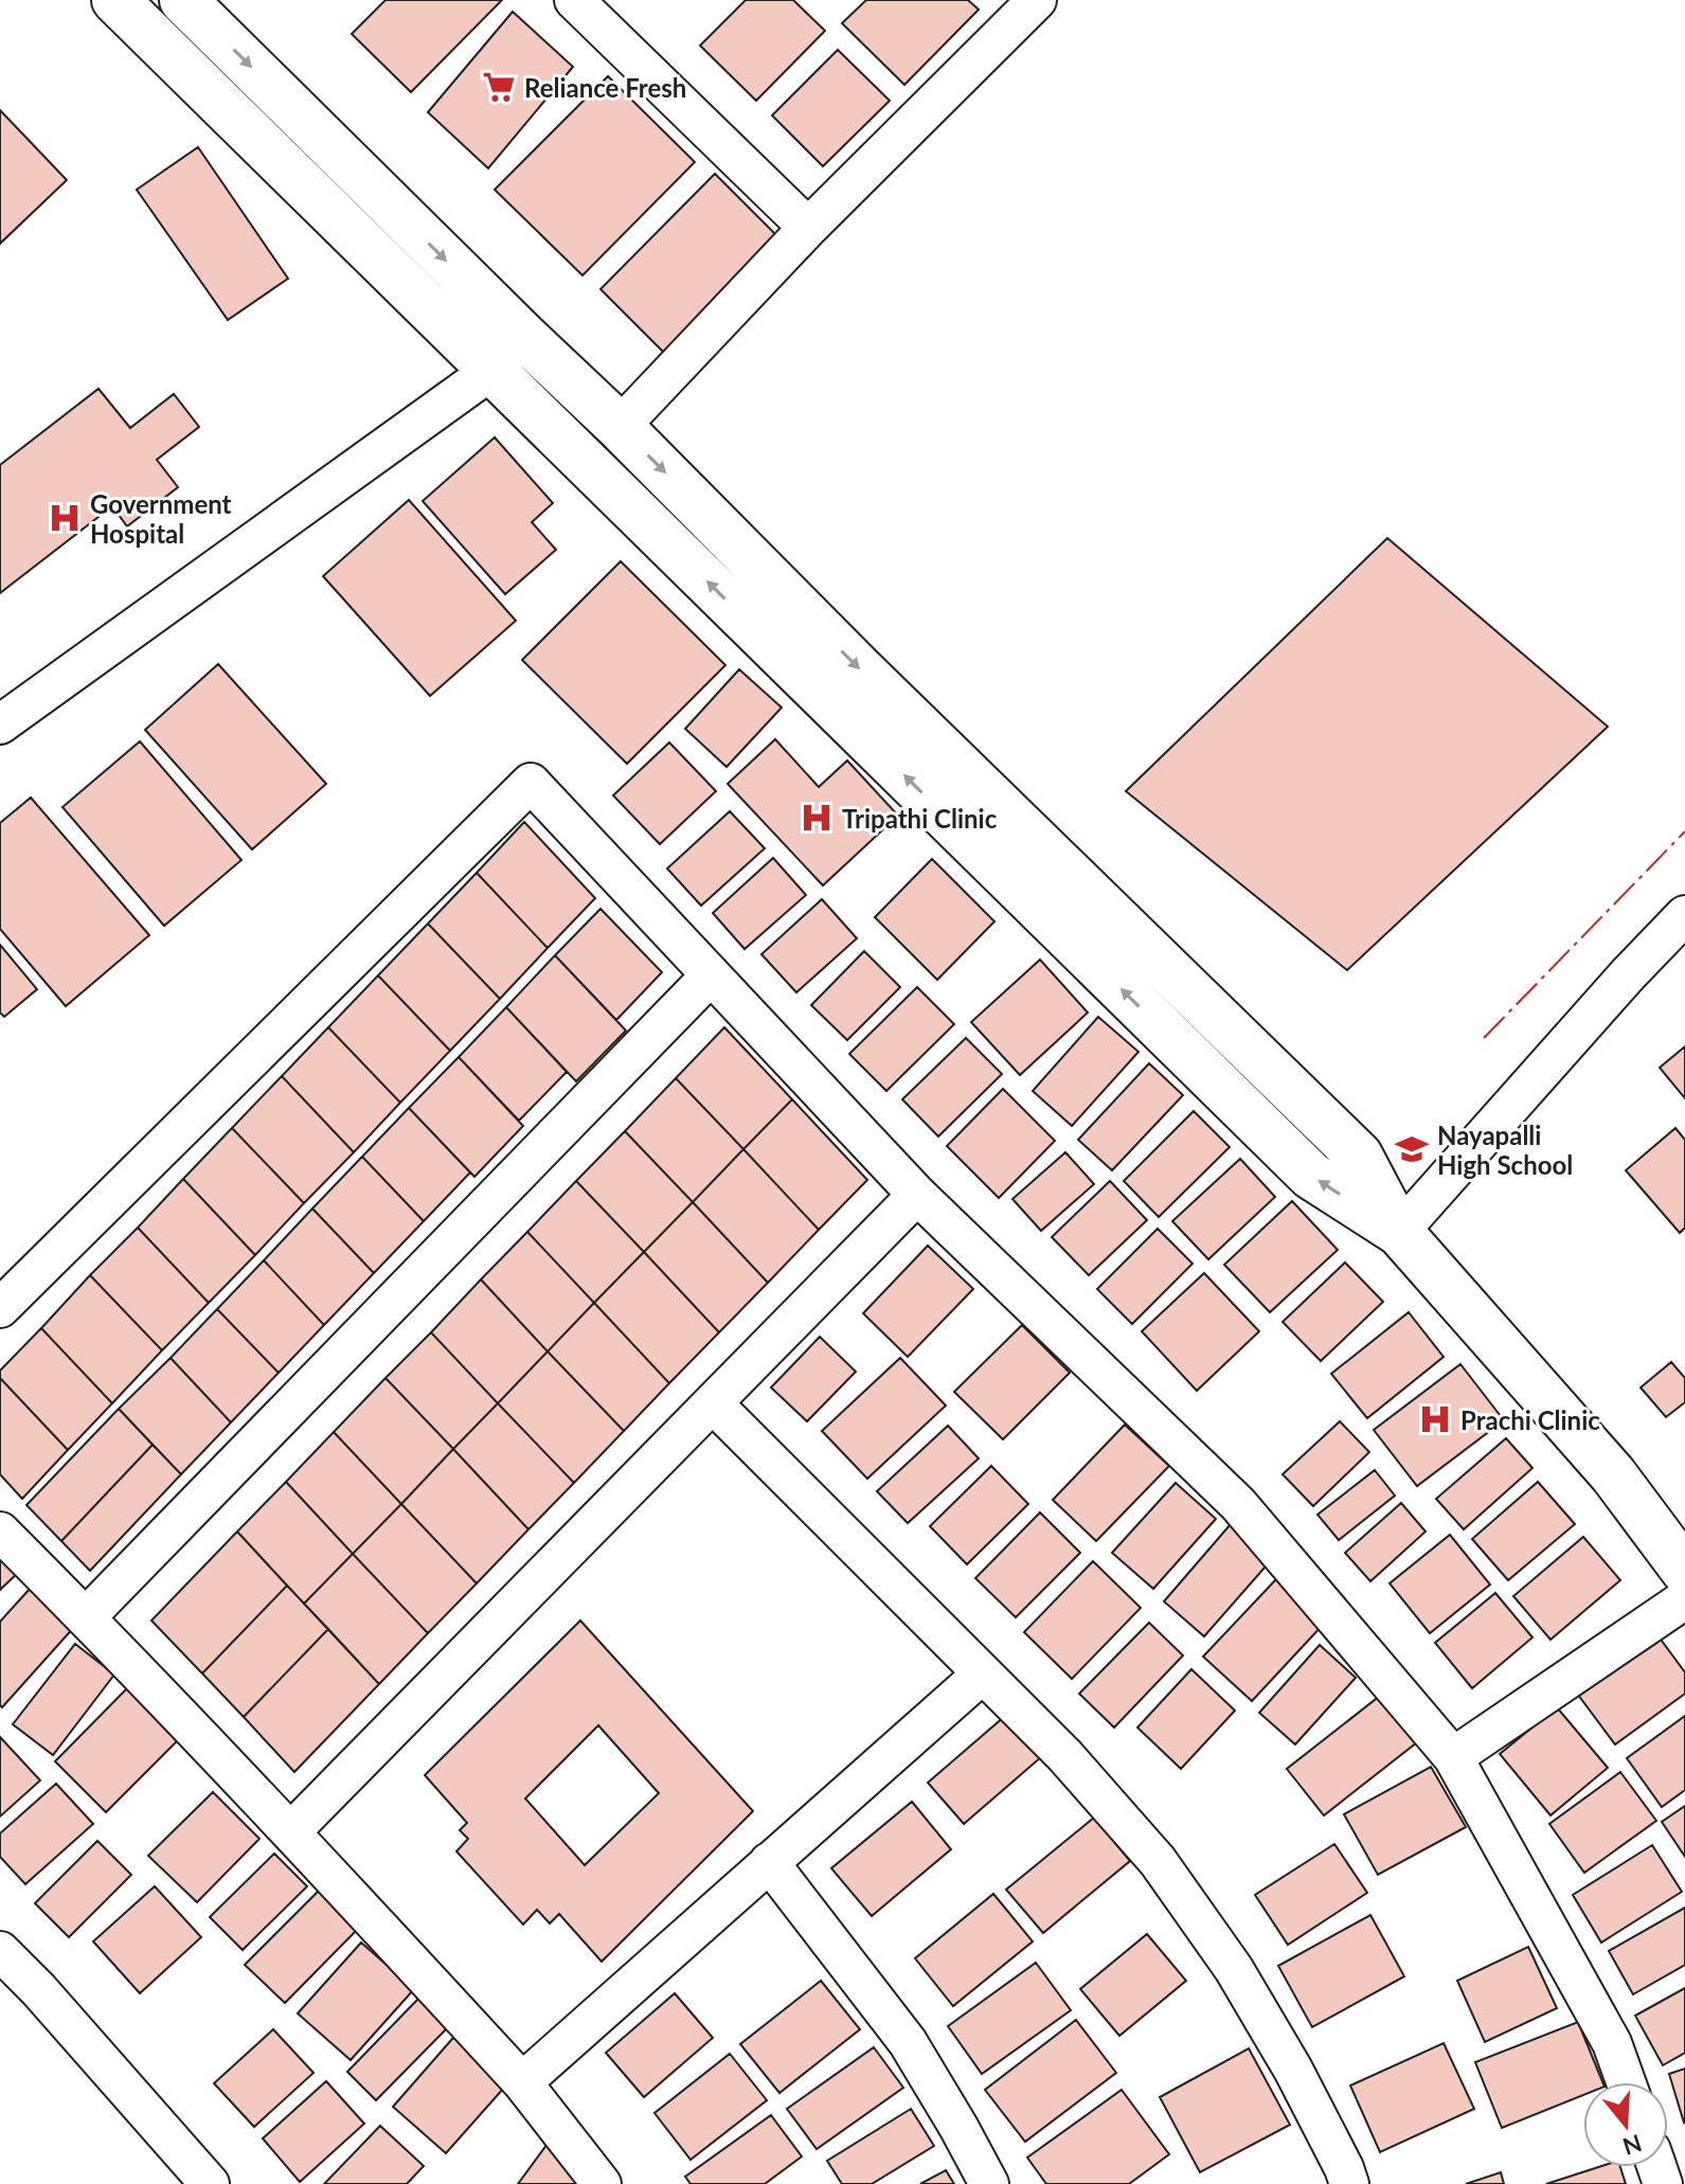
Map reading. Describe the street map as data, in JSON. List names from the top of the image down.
{
  "places": {
    "supermarket": ["Reliance Fresh"],
    "hospital": ["Government Hospital", "Tripathi Clinic", "Prachi Clinic"],
    "school or university": ["Nayapalli High School"]
  },
  "north": "bottom"
}
